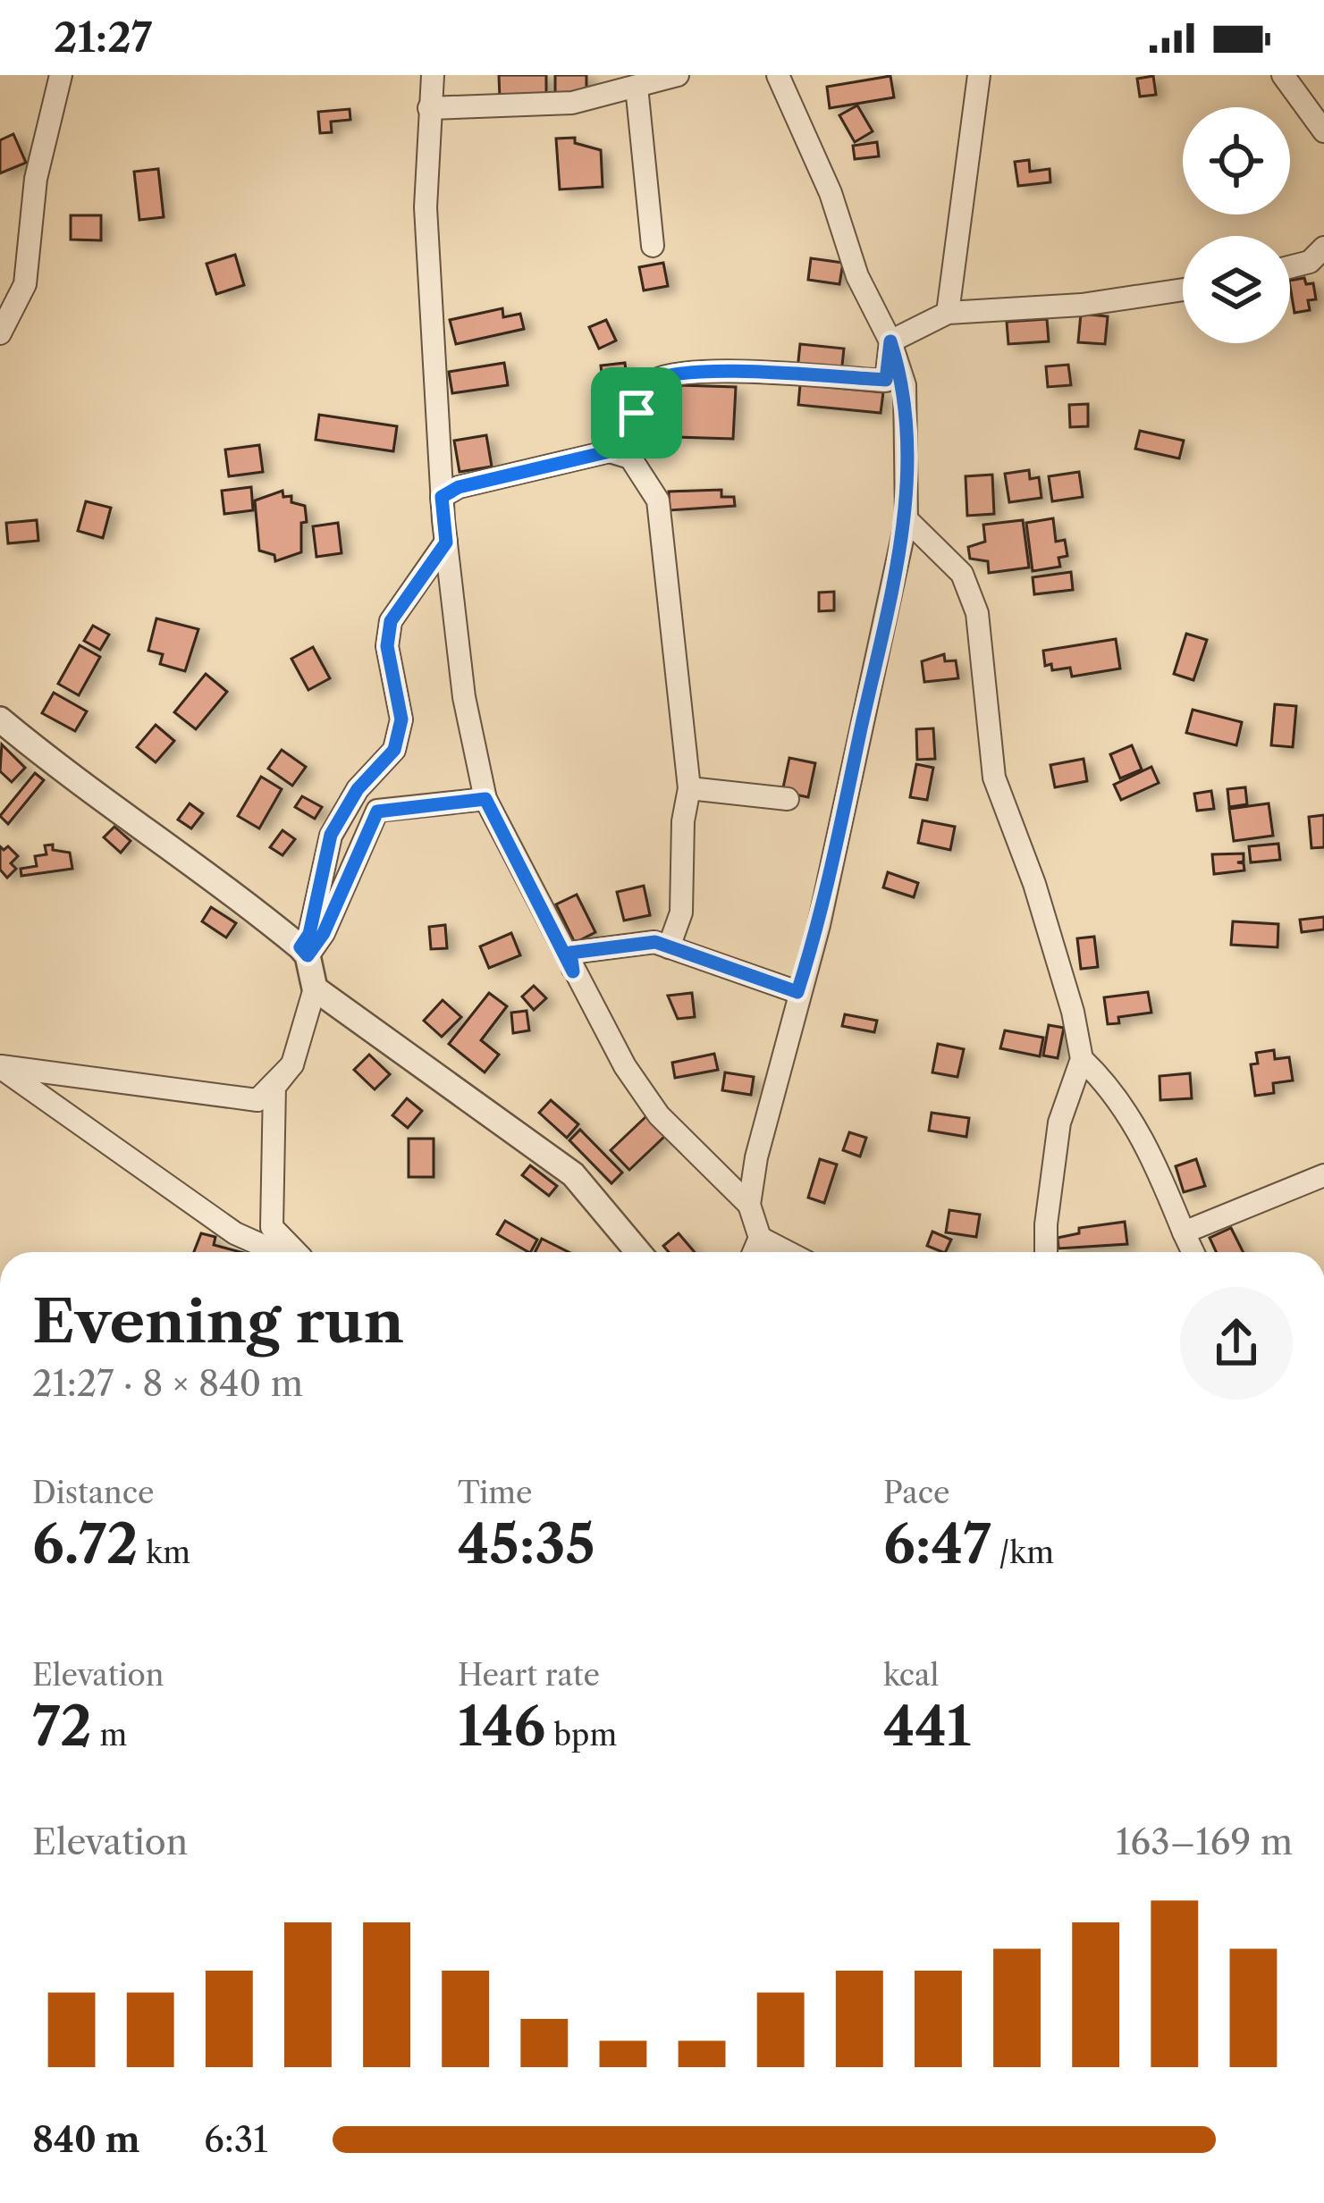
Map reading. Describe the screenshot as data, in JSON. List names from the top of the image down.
{
  "page": {
    "status": "21:27",
    "heading": ["Evening run", "21:27 · 8 × 840 m"],
    "stats": [
      ["Distance", "6.72 km"],
      ["Time", "45:35"],
      ["Pace", "6:47 /km"],
      ["Elevation", "72 m"],
      ["Heart rate", "146 bpm"],
      ["kcal", "441"]
    ],
    "chart": ["Elevation", "163–169 m"],
    "list": [
      {
        "name": "840 m",
        "note": "6:31"
      }
    ]
  }
}
